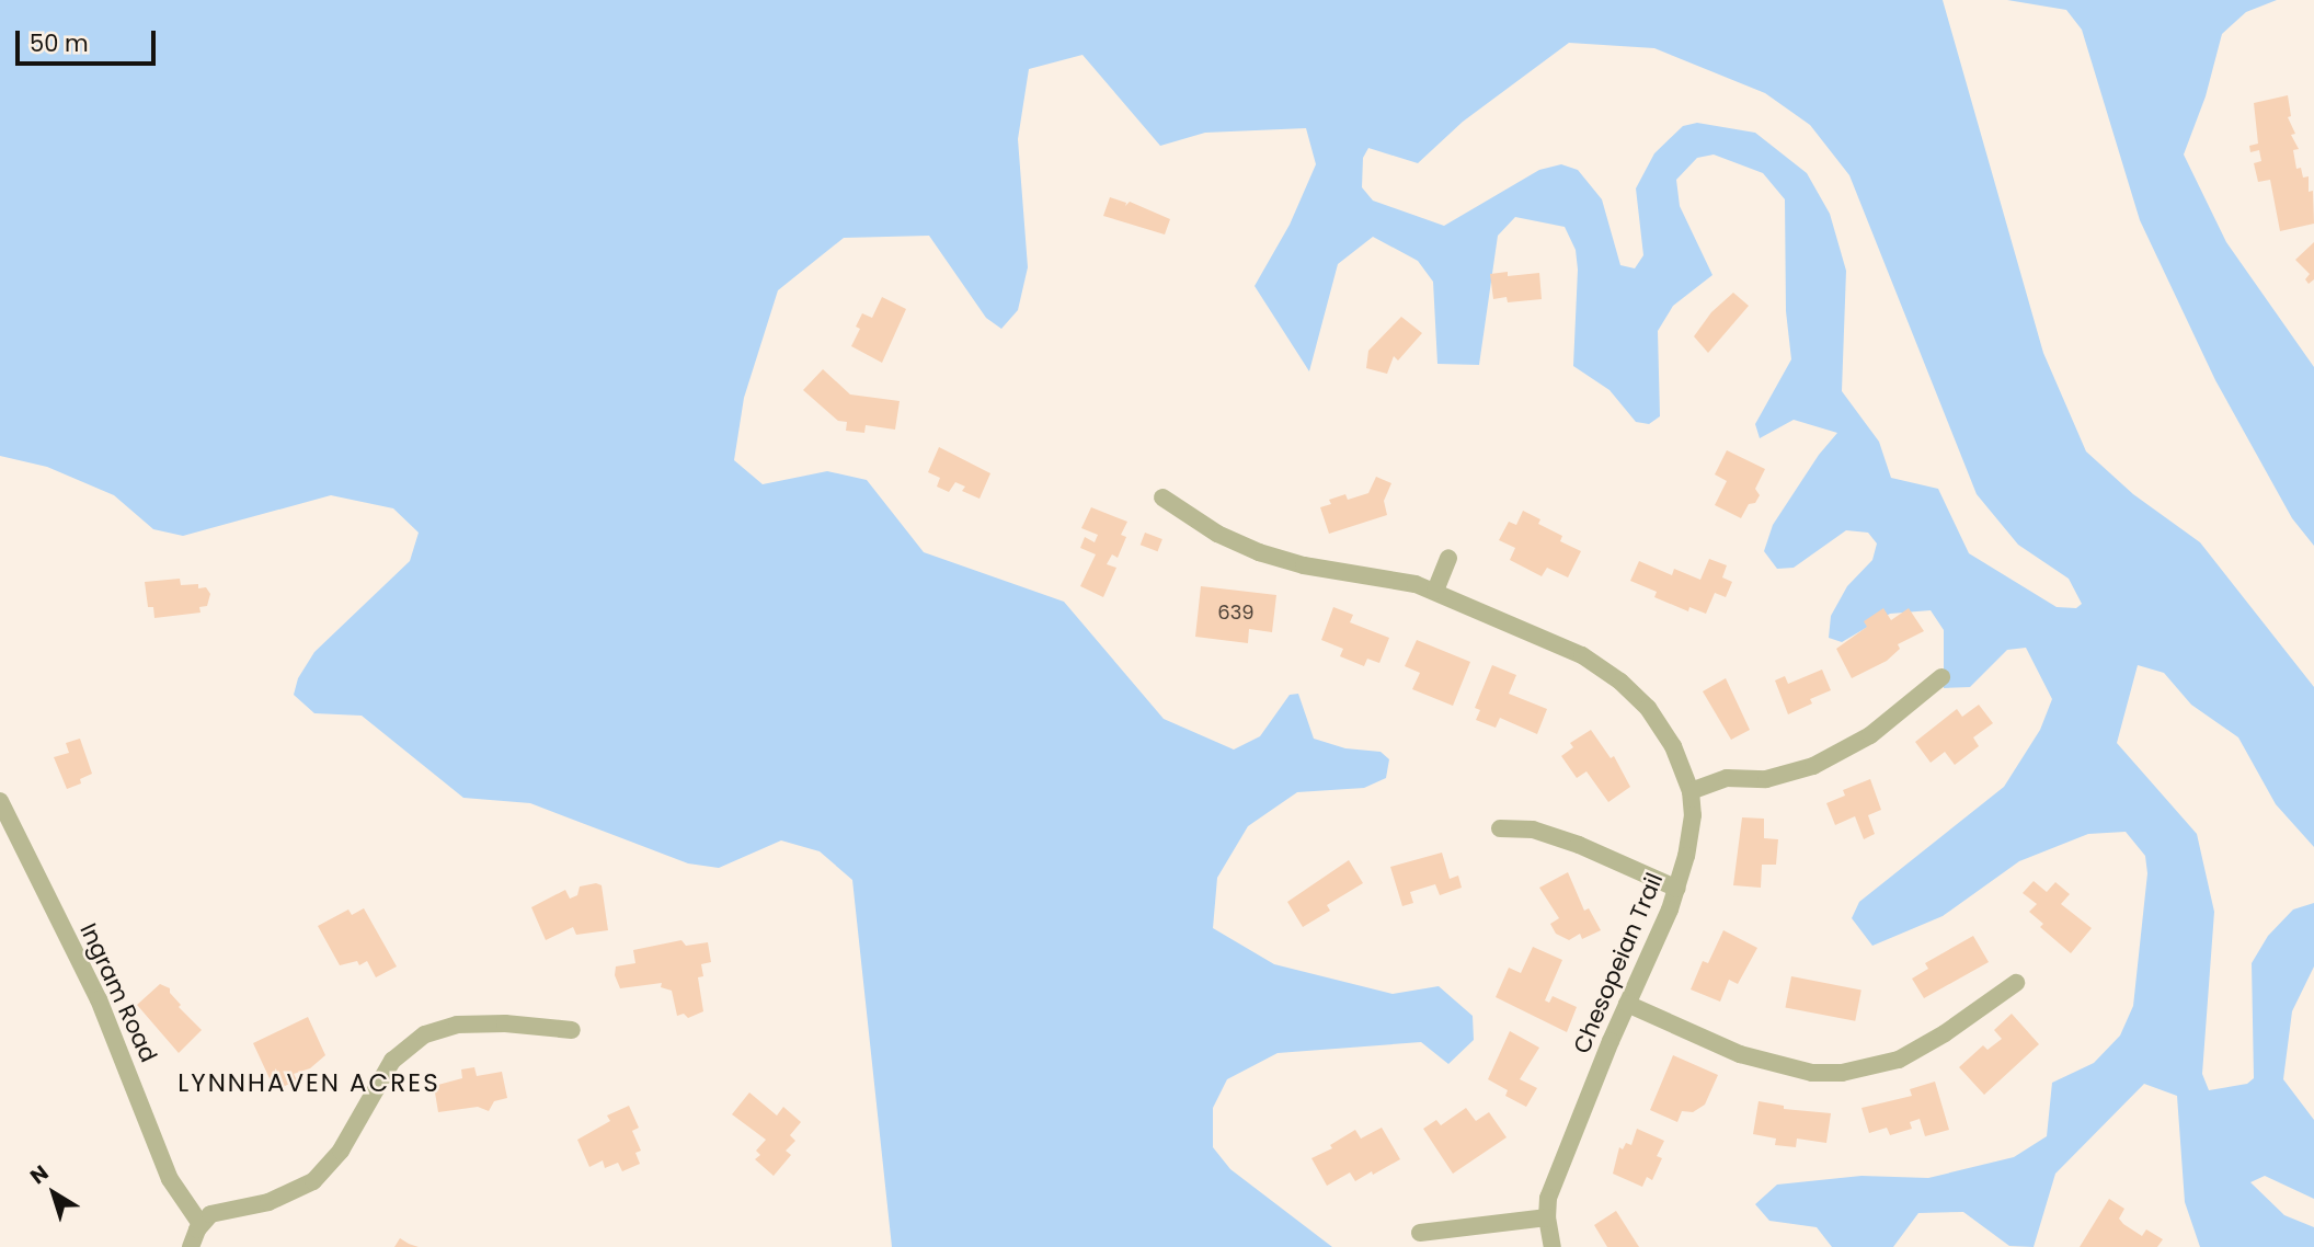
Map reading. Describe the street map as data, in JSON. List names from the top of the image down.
{
  "streets": {
    "street": ["Chesopeian Trail", "Ingram Road"]
  },
  "districts": ["LYNNHAVEN ACRES"],
  "house_numbers": ["639"],
  "scale_bar": "50 m",
  "north": "top left"
}
